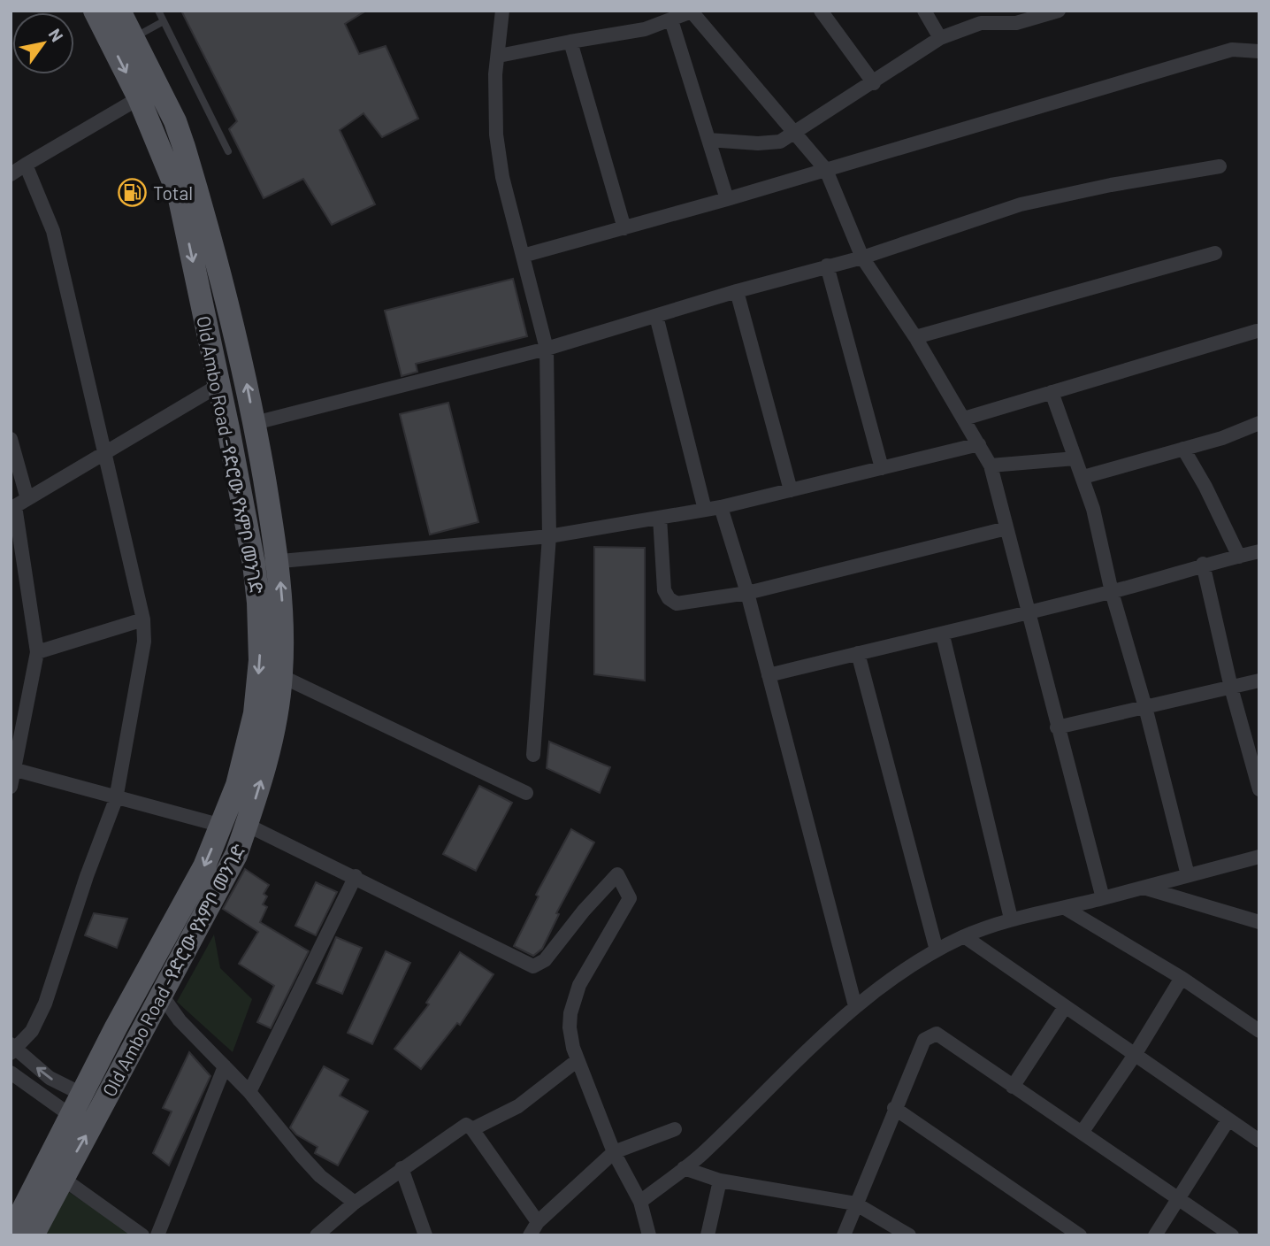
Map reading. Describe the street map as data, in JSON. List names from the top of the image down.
{
  "streets": {
    "main road": ["Old Ambo Road -የድሮው የአምቦ መንገድ"]
  },
  "places": {
    "fuel station": ["Total"]
  },
  "north": "top right"
}
